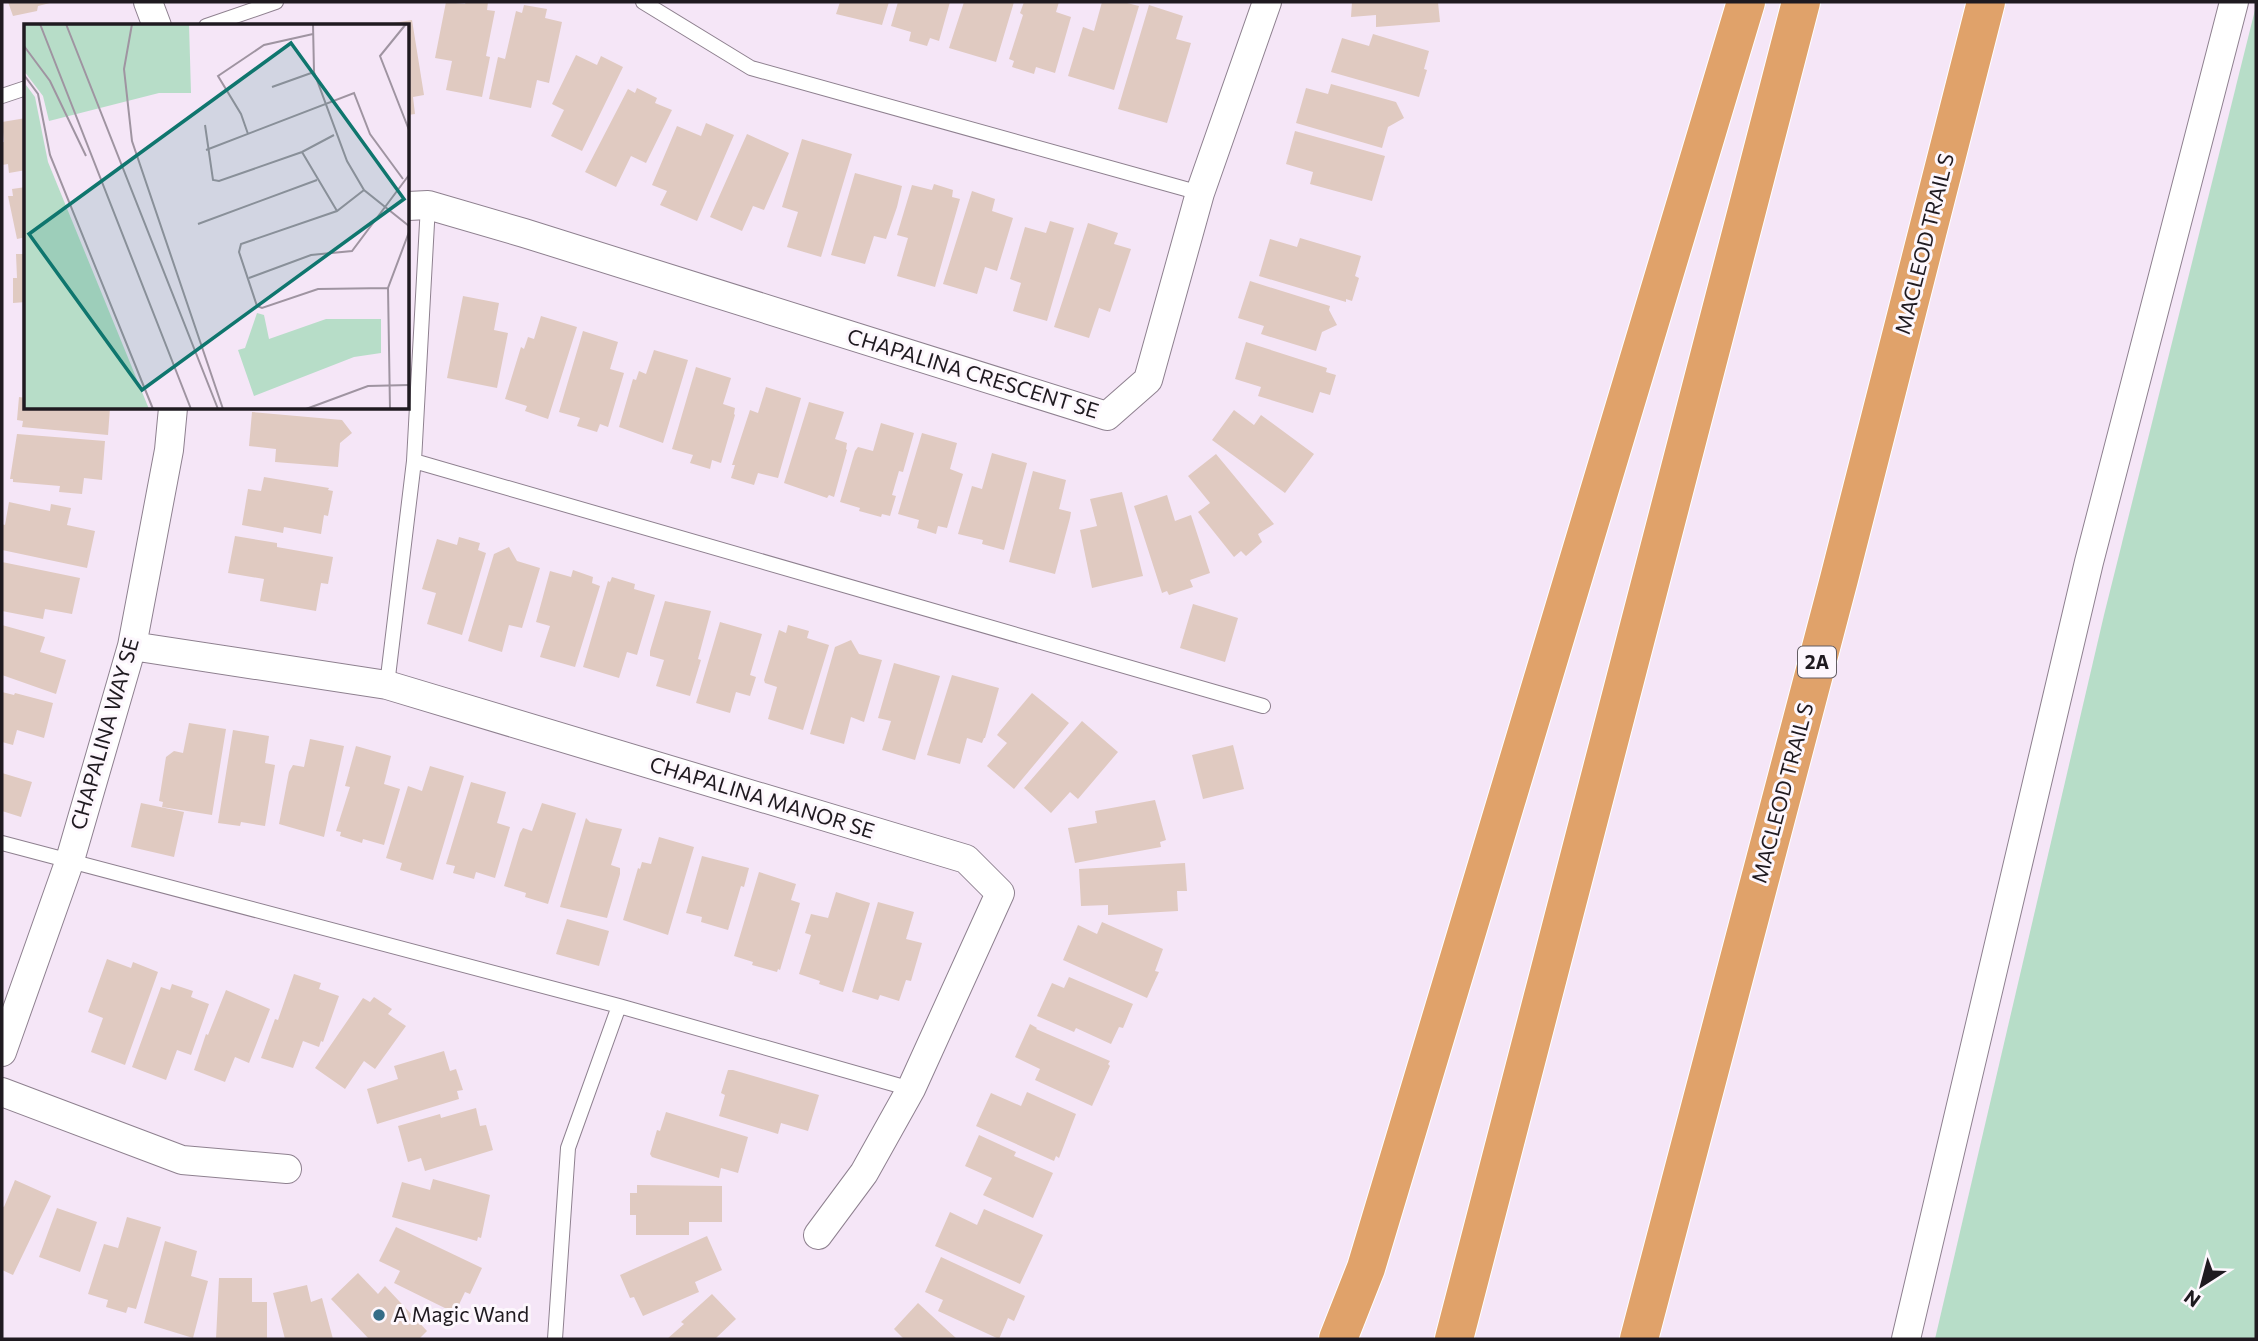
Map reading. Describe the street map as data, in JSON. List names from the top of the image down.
{
  "streets": {
    "highway": ["MACLEOD TRAIL S", "2A"],
    "street": ["CHAPALINA CRESCENT SE", "CHAPALINA WAY SE", "CHAPALINA MANOR SE"]
  },
  "crossings": [
    ["CHAPALINA WAY SE", "CHAPALINA MANOR SE"]
  ],
  "places": ["A Magic Wand"],
  "north": "bottom left"
}
